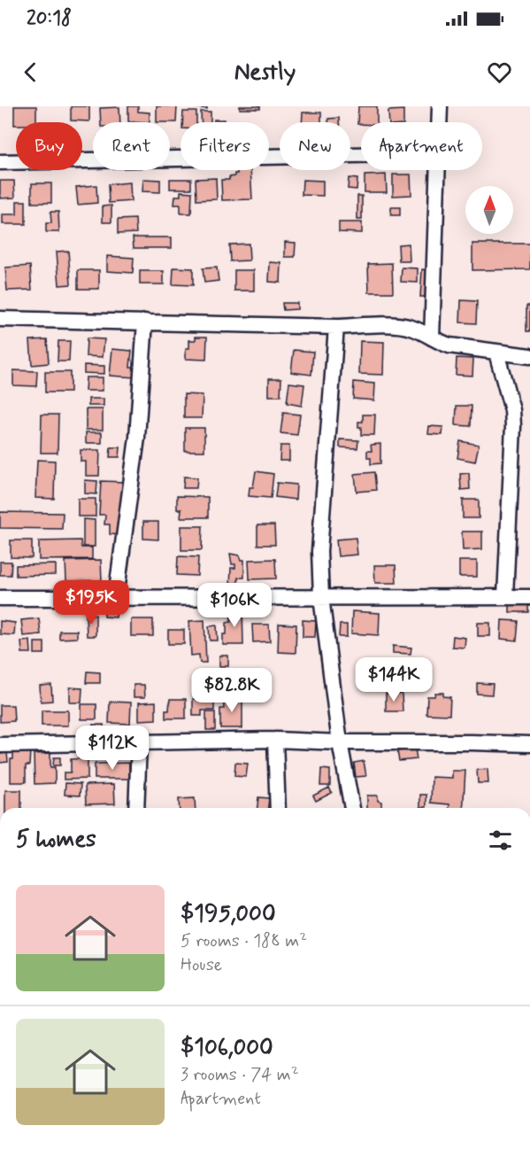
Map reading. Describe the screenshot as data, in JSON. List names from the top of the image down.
{
  "north": "top",
  "page": {
    "status": "20:18",
    "header": "Nestly",
    "chip": [
      "Buy",
      "Rent",
      "Filters",
      "New",
      "Apartment"
    ],
    "price": [
      "$195K",
      "$106K",
      "$144K",
      "$82.8K",
      "$112K"
    ],
    "heading": "5 homes",
    "list": [
      {
        "name": "$195,000",
        "note": "5 rooms · 188 m² · House"
      },
      {
        "name": "$106,000",
        "note": "3 rooms · 74 m² · Apartment"
      }
    ]
  }
}
